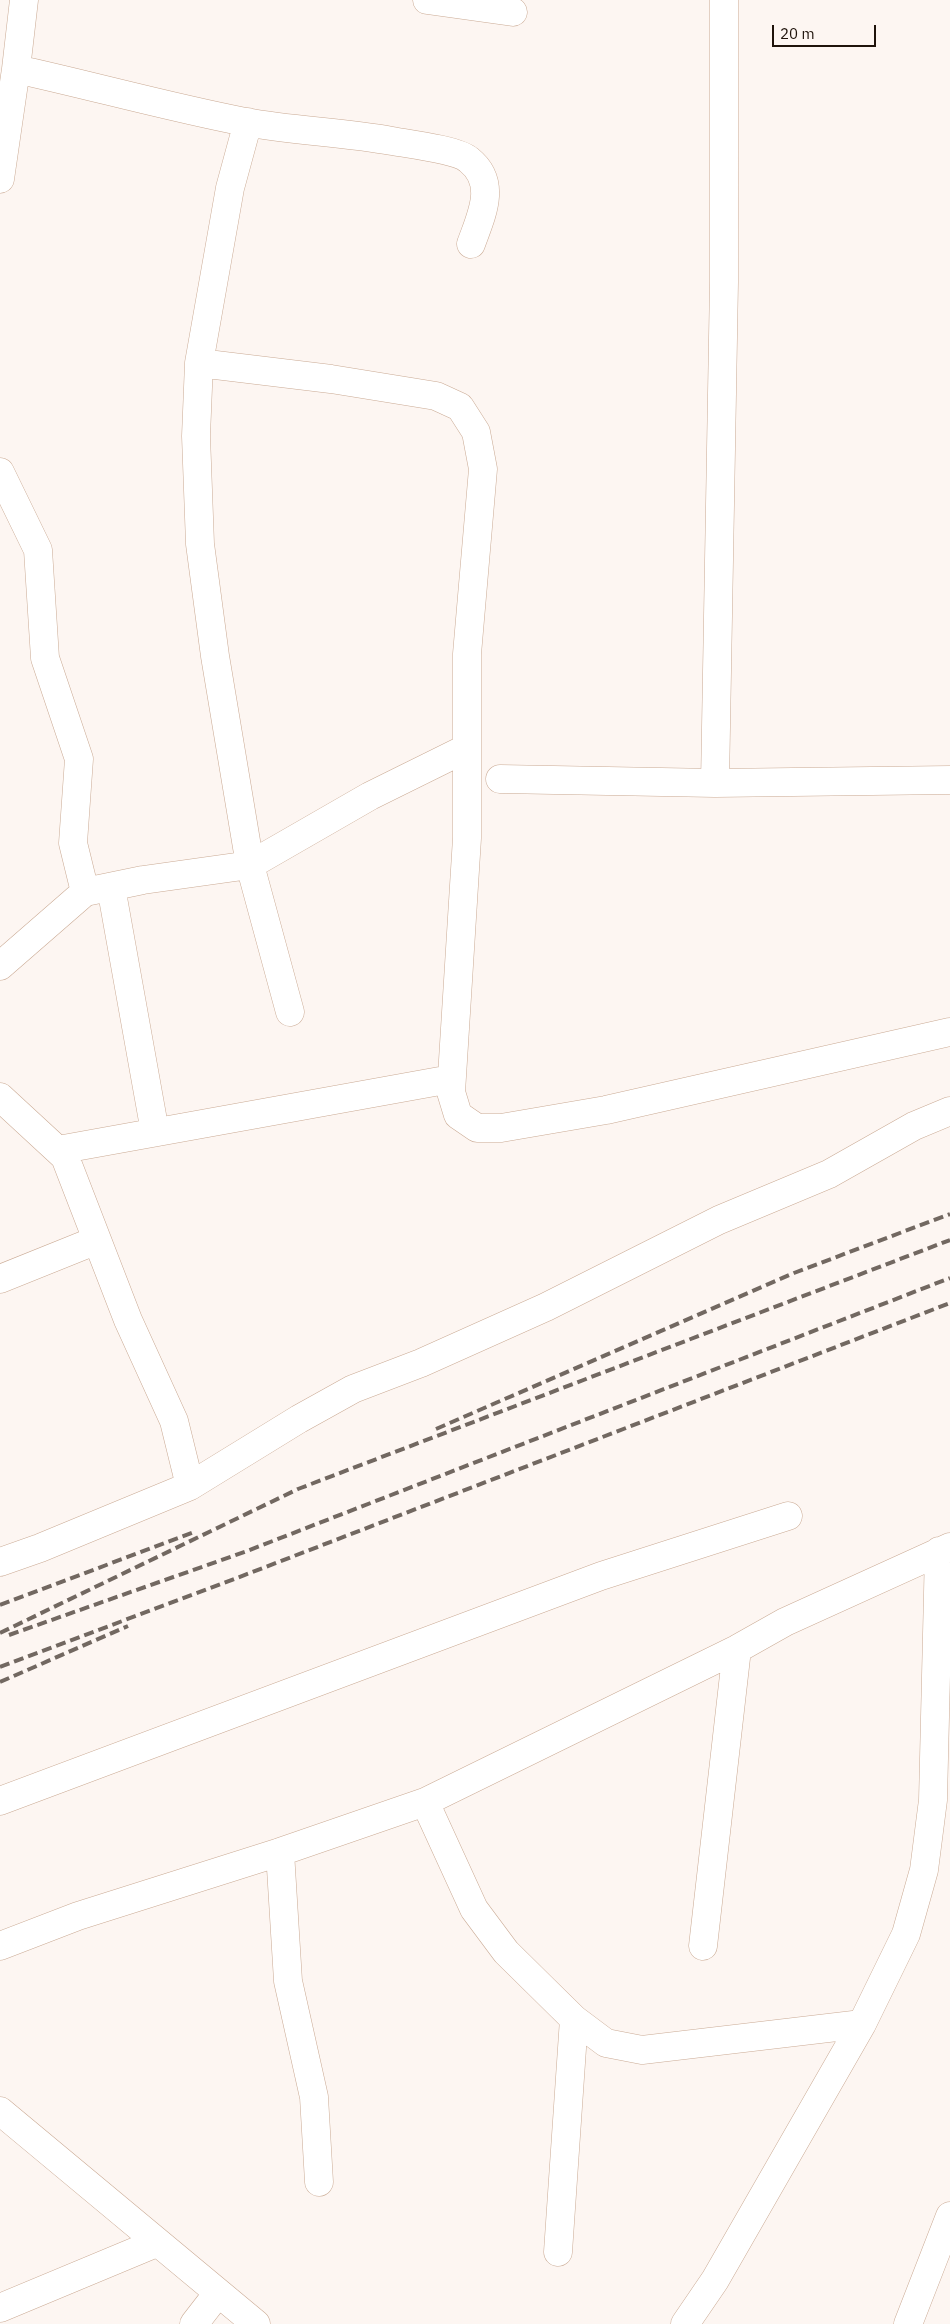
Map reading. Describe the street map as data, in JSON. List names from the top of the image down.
{
  "scale_bar": "20 m"
}
